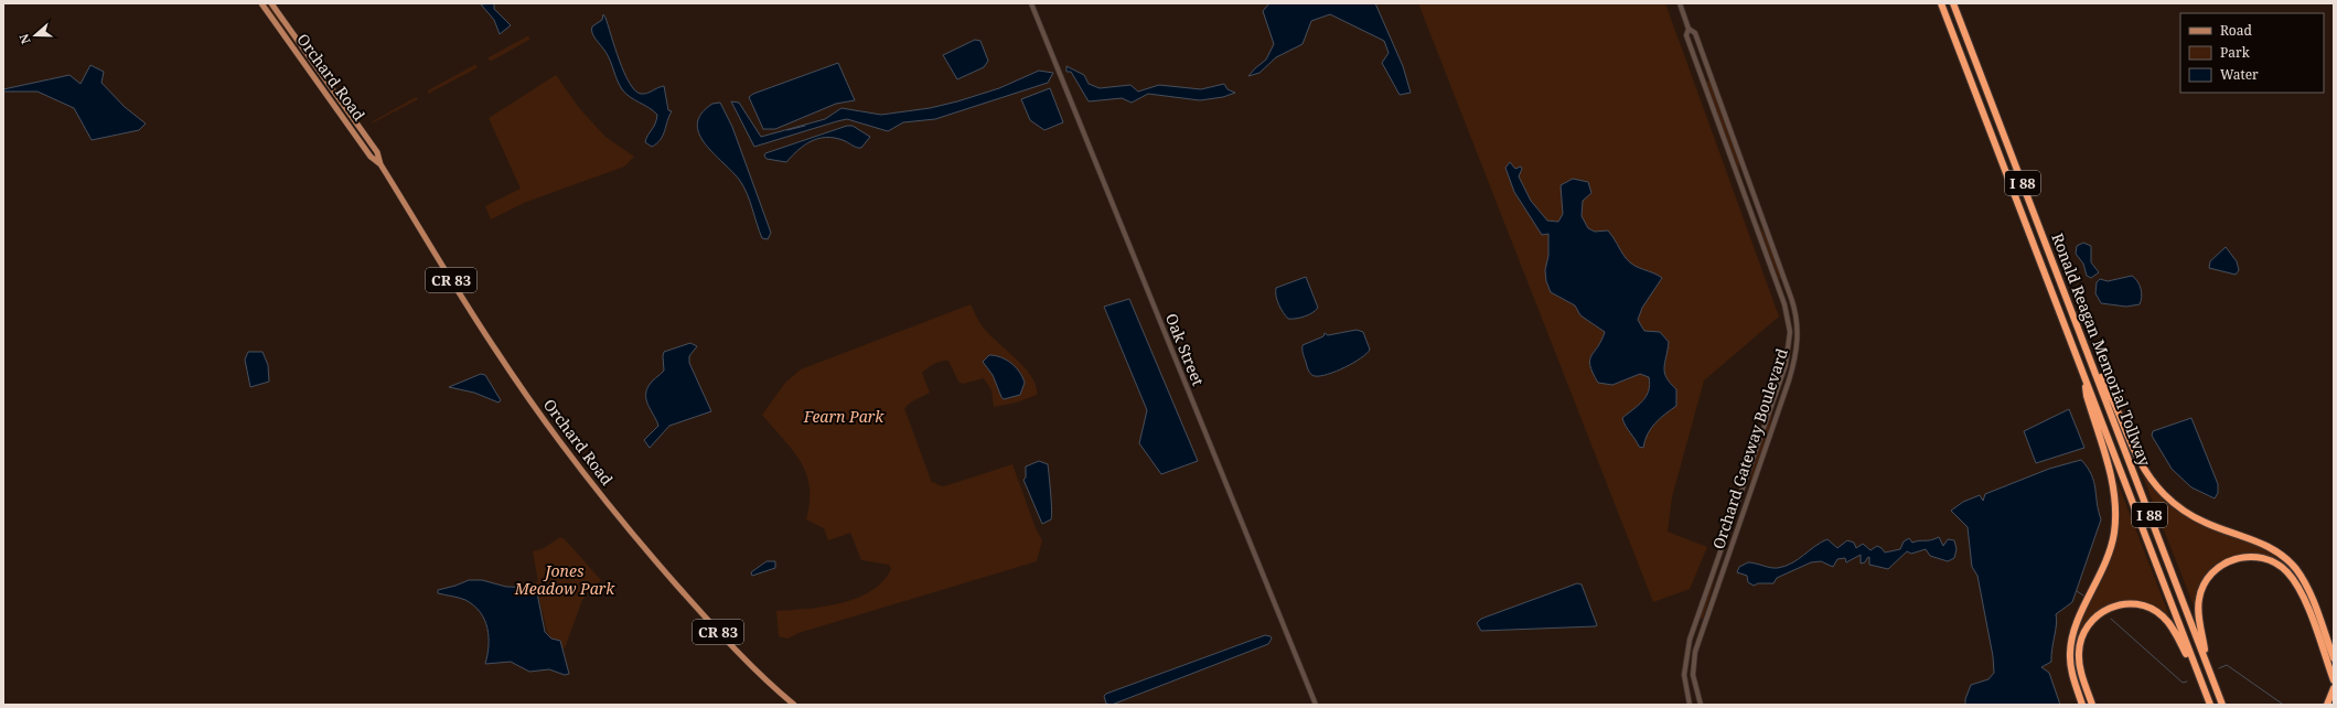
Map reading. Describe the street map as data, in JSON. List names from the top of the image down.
{
  "streets": {
    "highway": ["I 88", "Ronald Reagan Memorial Tollway"],
    "main road": ["Orchard Road", "CR 83"],
    "street": ["Oak Street", "Orchard Gateway Boulevard"]
  },
  "parks": ["Fearn Park", "Jones Meadow Park"],
  "legend": ["Road", "Park", "Water"],
  "north": "left"
}
